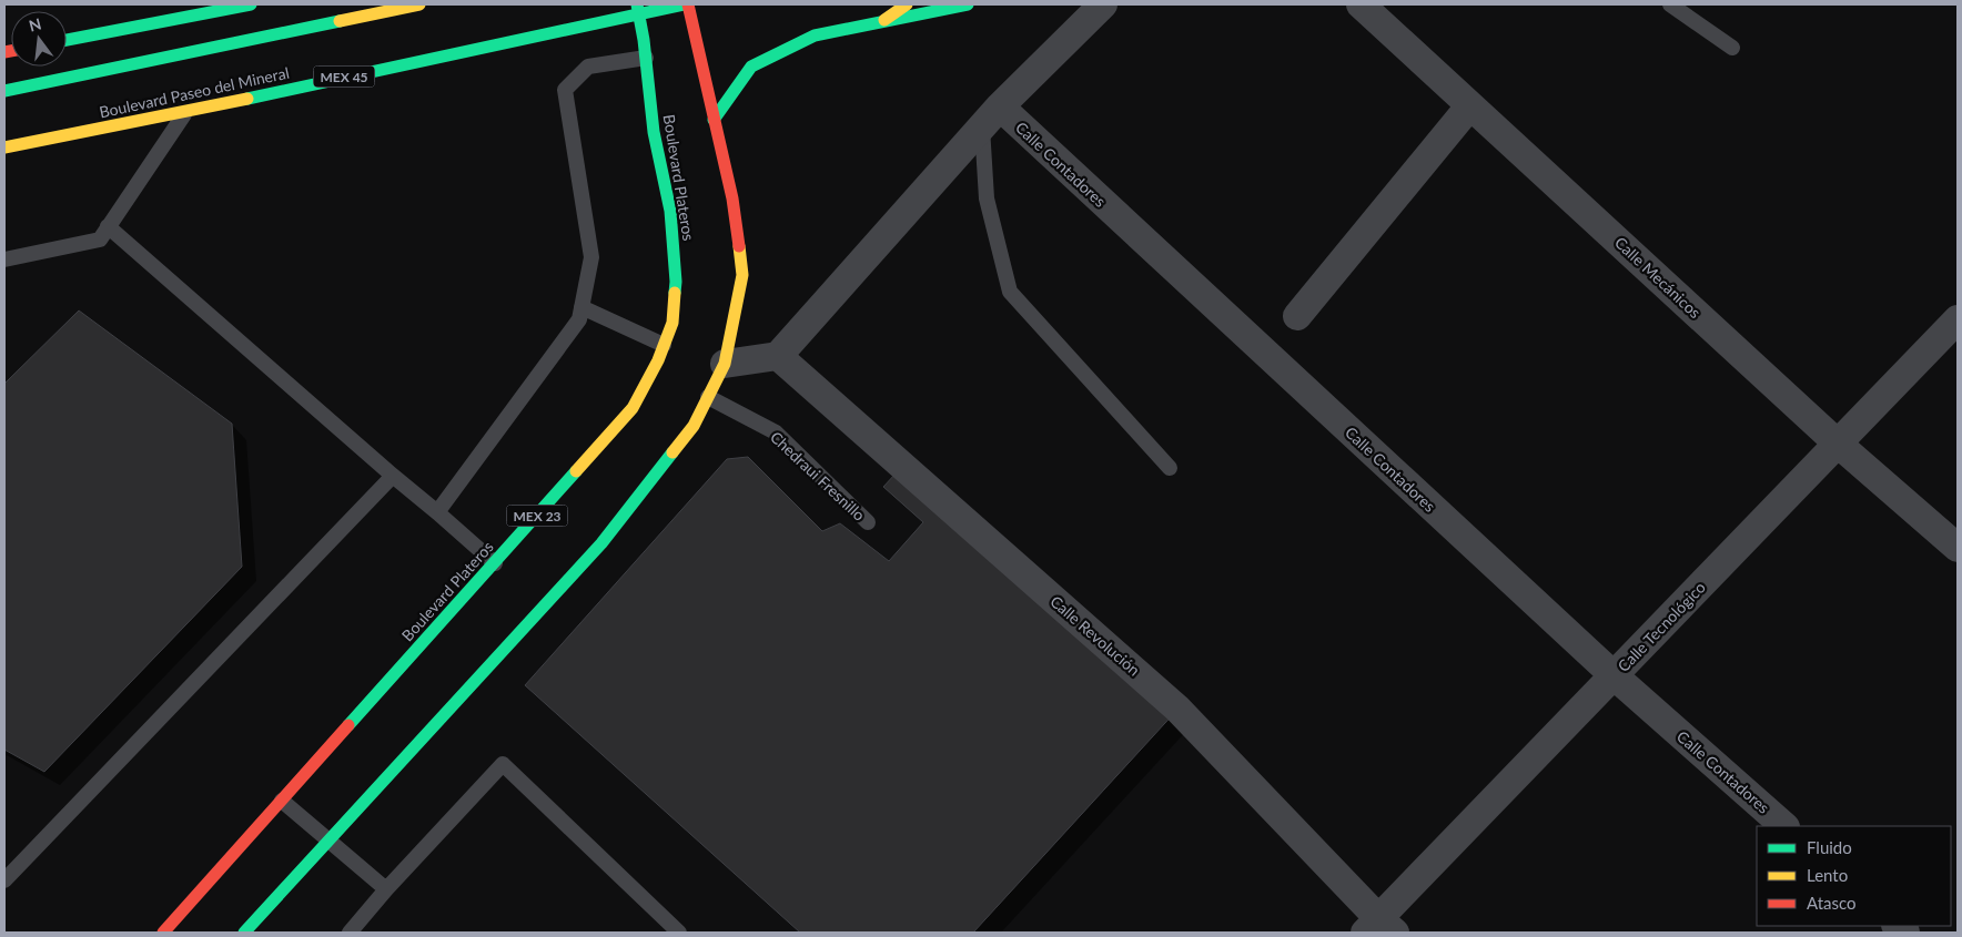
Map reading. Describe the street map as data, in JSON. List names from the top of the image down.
{
  "streets": {
    "main road": [
      "MEX 45",
      "Boulevard Paseo del Mineral",
      "Boulevard Plateros",
      "MEX 23"
    ],
    "street": [
      "Calle Contadores",
      "Calle Mecánicos",
      "Calle Tecnológico",
      "Calle Revolución"
    ],
    "lane": ["Chedraui Fresnillo"]
  },
  "crossings": [
    ["Boulevard Paseo del Mineral", "Boulevard Plateros"],
    ["Calle Contadores", "Calle Tecnológico"],
    ["Calle Mecánicos", "Calle Tecnológico"],
    ["Calle Tecnológico", "Calle Revolución"]
  ],
  "legend": ["Fluido", "Lento", "Atasco"],
  "north": "top"
}
